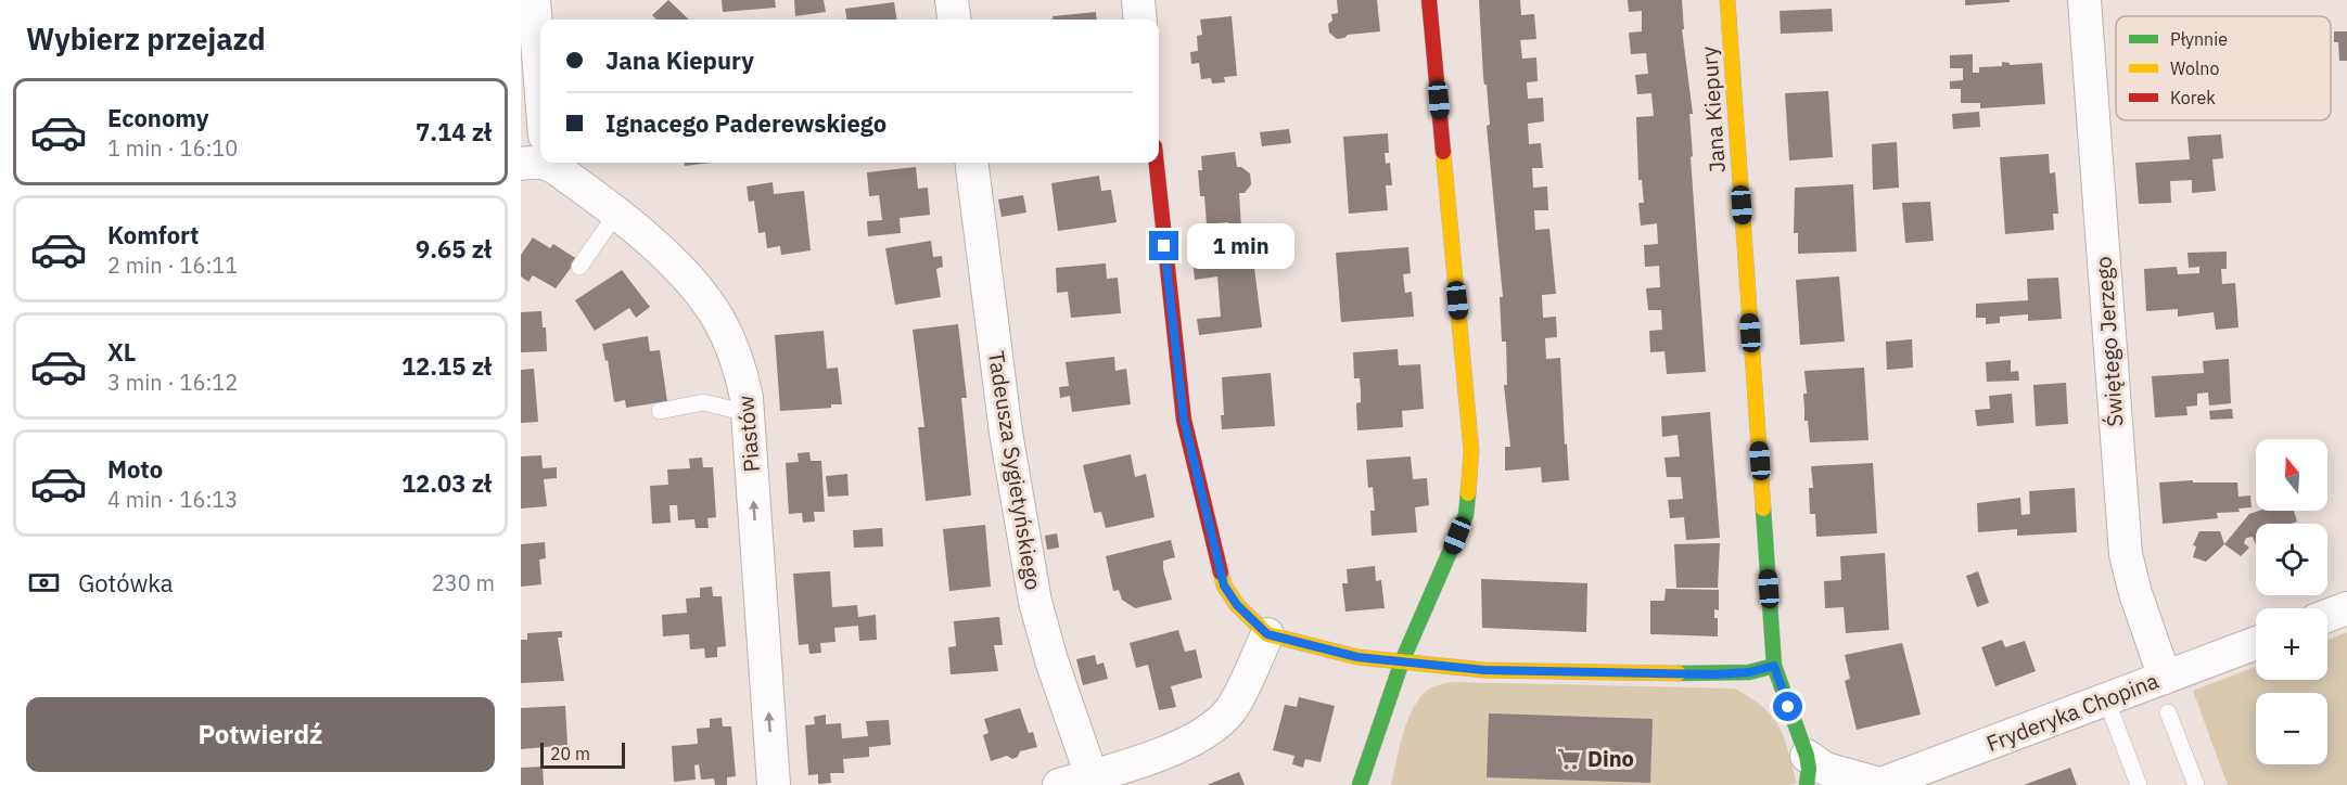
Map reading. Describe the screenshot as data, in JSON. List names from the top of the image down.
{
  "streets": {
    "street": [
      "Jana Kiepury",
      "Świętego Jerzego",
      "Piastów",
      "Tadeusza Sygietyńskiego",
      "Fryderyka Chopina"
    ]
  },
  "crossings": [
    ["Świętego Jerzego", "Fryderyka Chopina"]
  ],
  "one_way": ["Piastów"],
  "places": {
    "supermarket": ["Dino"]
  },
  "legend": ["Płynnie", "Wolno", "Korek"],
  "scale_bar": "20 m",
  "north": "top",
  "page": {
    "heading": "Wybierz przejazd",
    "banner": ["Jana Kiepury", "Ignacego Paderewskiego"],
    "list": [
      {
        "name": "Economy",
        "note": "1 min · 16:10",
        "value": "7.14 zł"
      },
      {
        "name": "Komfort",
        "note": "2 min · 16:11",
        "value": "9.65 zł"
      },
      {
        "name": "XL",
        "note": "3 min · 16:12",
        "value": "12.15 zł"
      },
      {
        "name": "Moto",
        "note": "4 min · 16:13",
        "value": "12.03 zł"
      }
    ],
    "bubble": "1 min",
    "map_buttons": ["+", "−"],
    "pay": ["Gotówka", "230 m"],
    "buttons": "Potwierdź",
    "scale": "20 m"
  }
}
